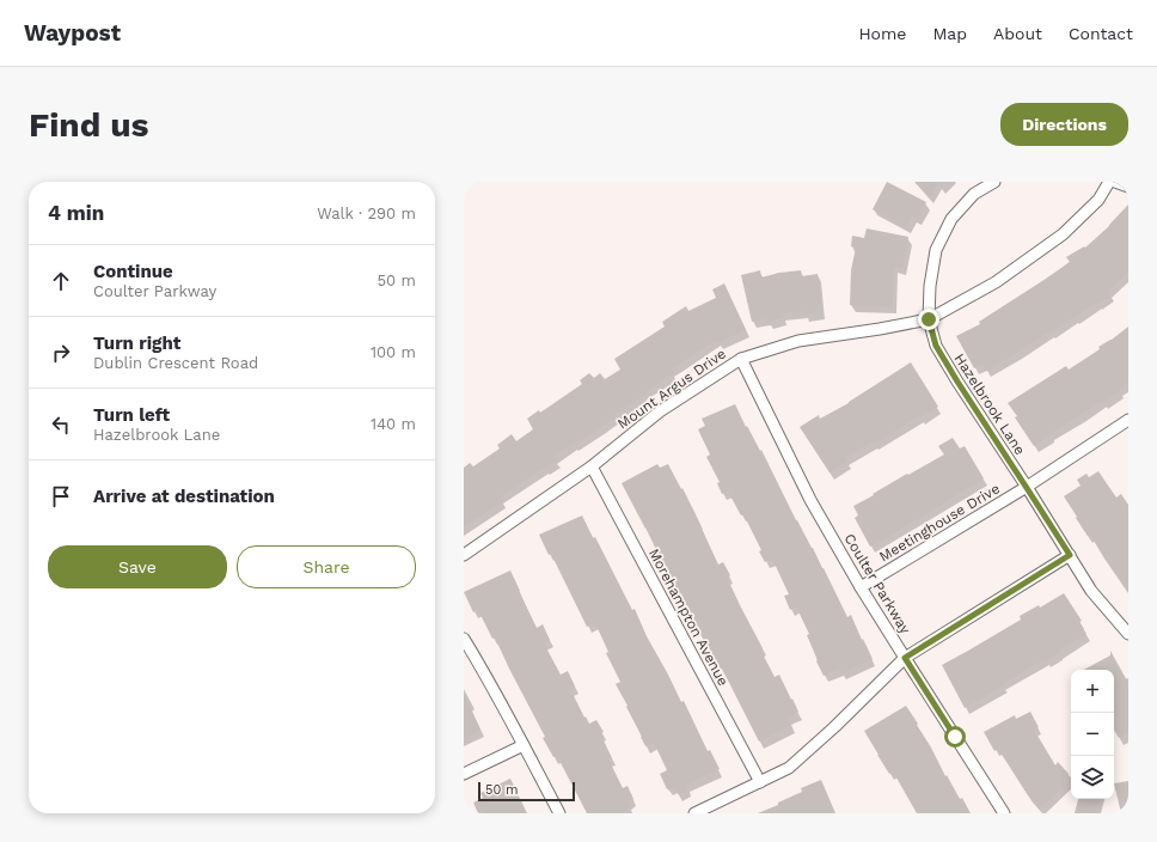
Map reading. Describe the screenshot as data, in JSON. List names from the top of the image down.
{
  "streets": {
    "street": [
      "Mount Argus Drive",
      "Hazelbrook Lane",
      "Meetinghouse Drive",
      "Coulter Parkway",
      "Morehampton Avenue"
    ]
  },
  "crossings": [
    ["Mount Argus Drive", "Hazelbrook Lane"],
    ["Mount Argus Drive", "Coulter Parkway"],
    ["Mount Argus Drive", "Morehampton Avenue"],
    ["Hazelbrook Lane", "Meetinghouse Drive"],
    ["Meetinghouse Drive", "Coulter Parkway"]
  ],
  "scale_bar": "50 m",
  "page": {
    "header": "Waypost",
    "nav": [
      "Home",
      "Map",
      "About",
      "Contact"
    ],
    "buttons": [
      "Directions",
      ["Save", "Share"]
    ],
    "title": "Find us",
    "heading": ["4 min", "Walk · 290 m"],
    "list": [
      ["Continue", "Coulter Parkway", "50 m"],
      ["Turn right", "Dublin Crescent Road", "100 m"],
      ["Turn left", "Hazelbrook Lane", "140 m"],
      "Arrive at destination"
    ],
    "map_buttons": ["+", "−"],
    "scale": "50 m"
  }
}
